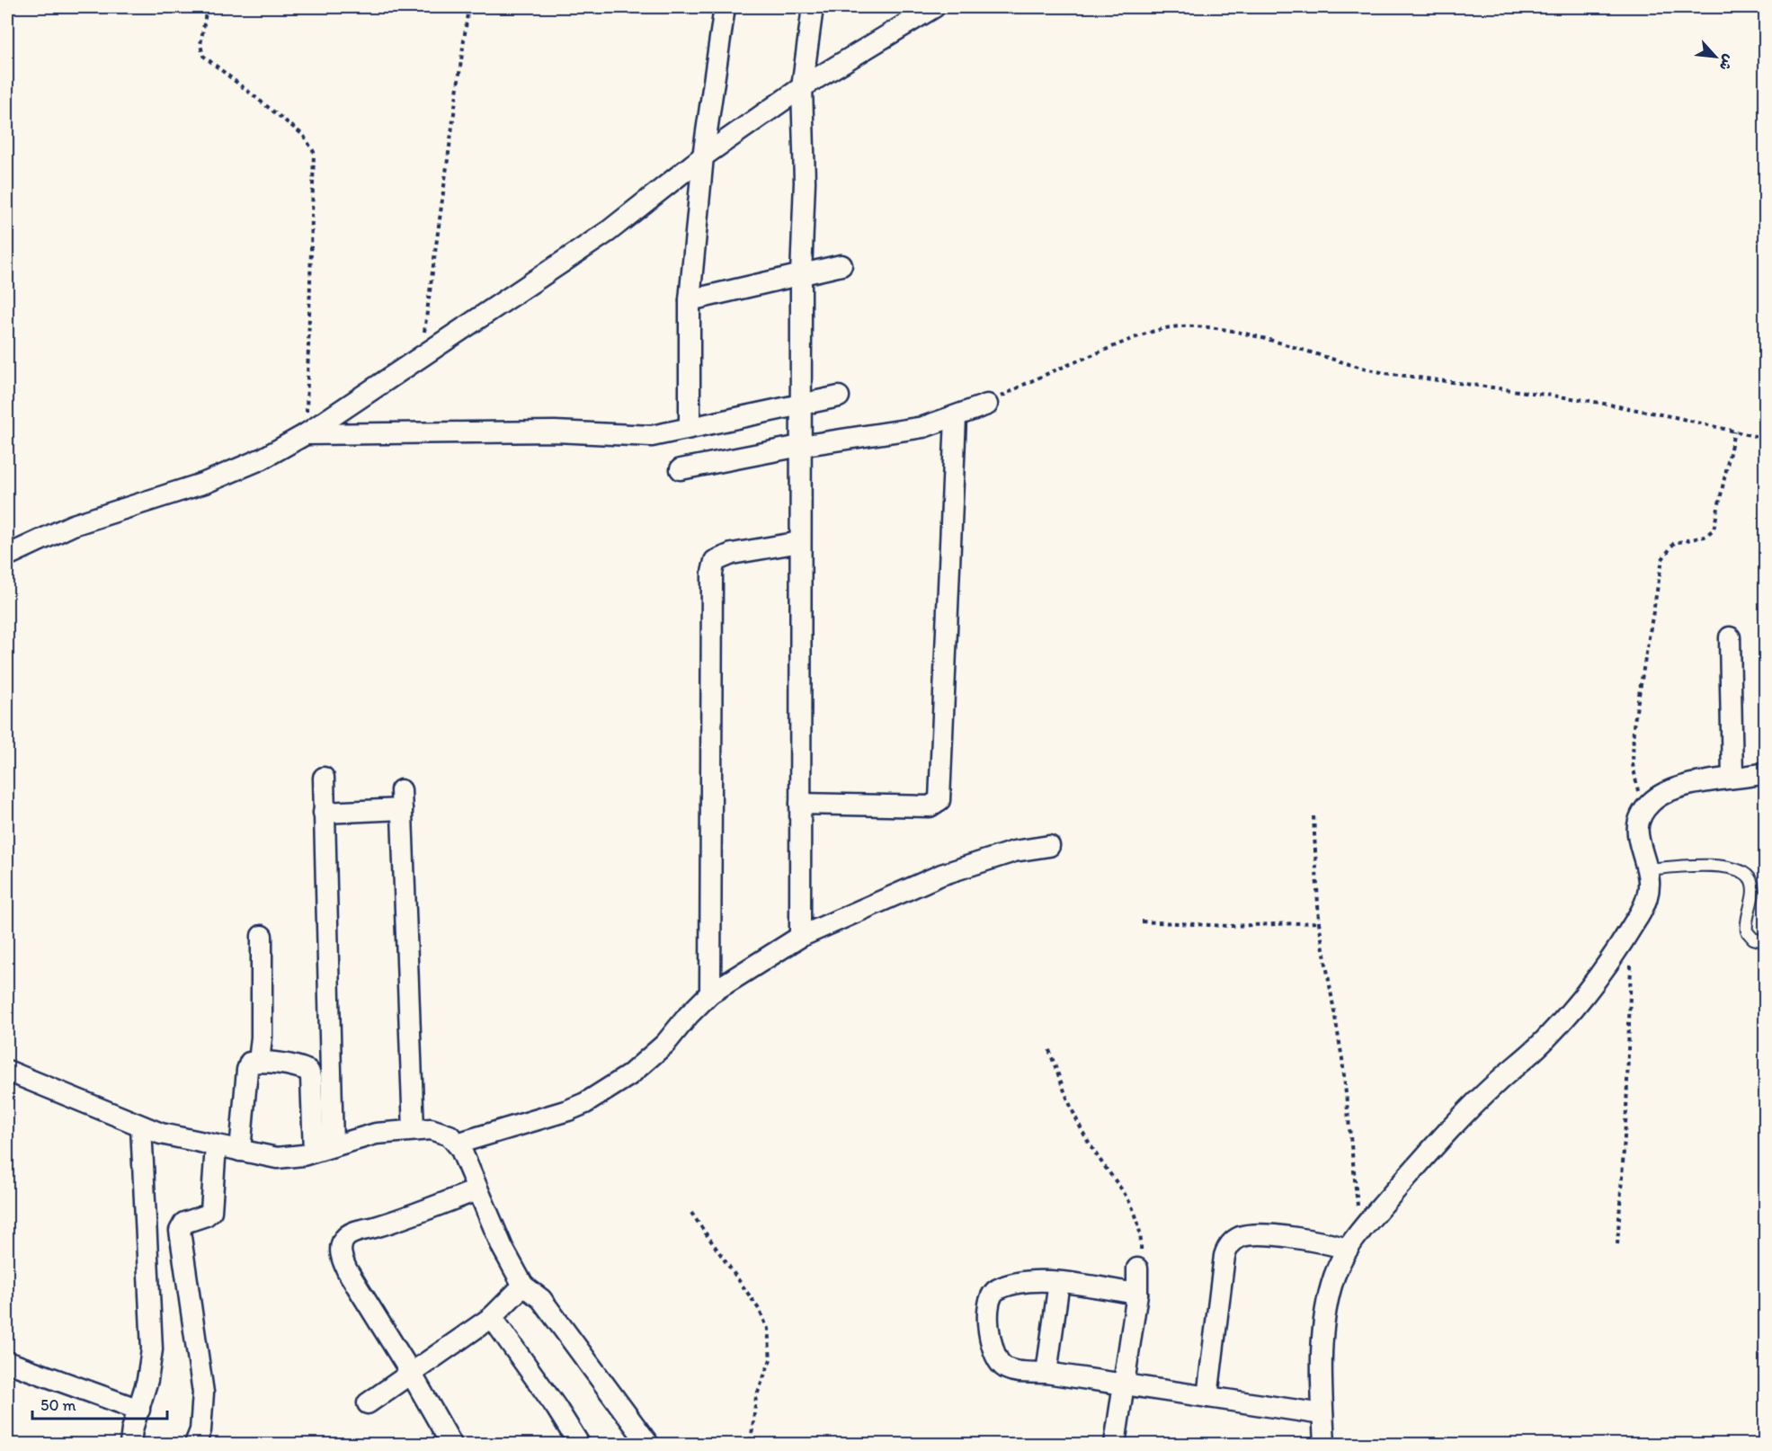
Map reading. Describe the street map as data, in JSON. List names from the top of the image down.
{
  "scale_bar": "50 m",
  "north": "bottom right"
}
